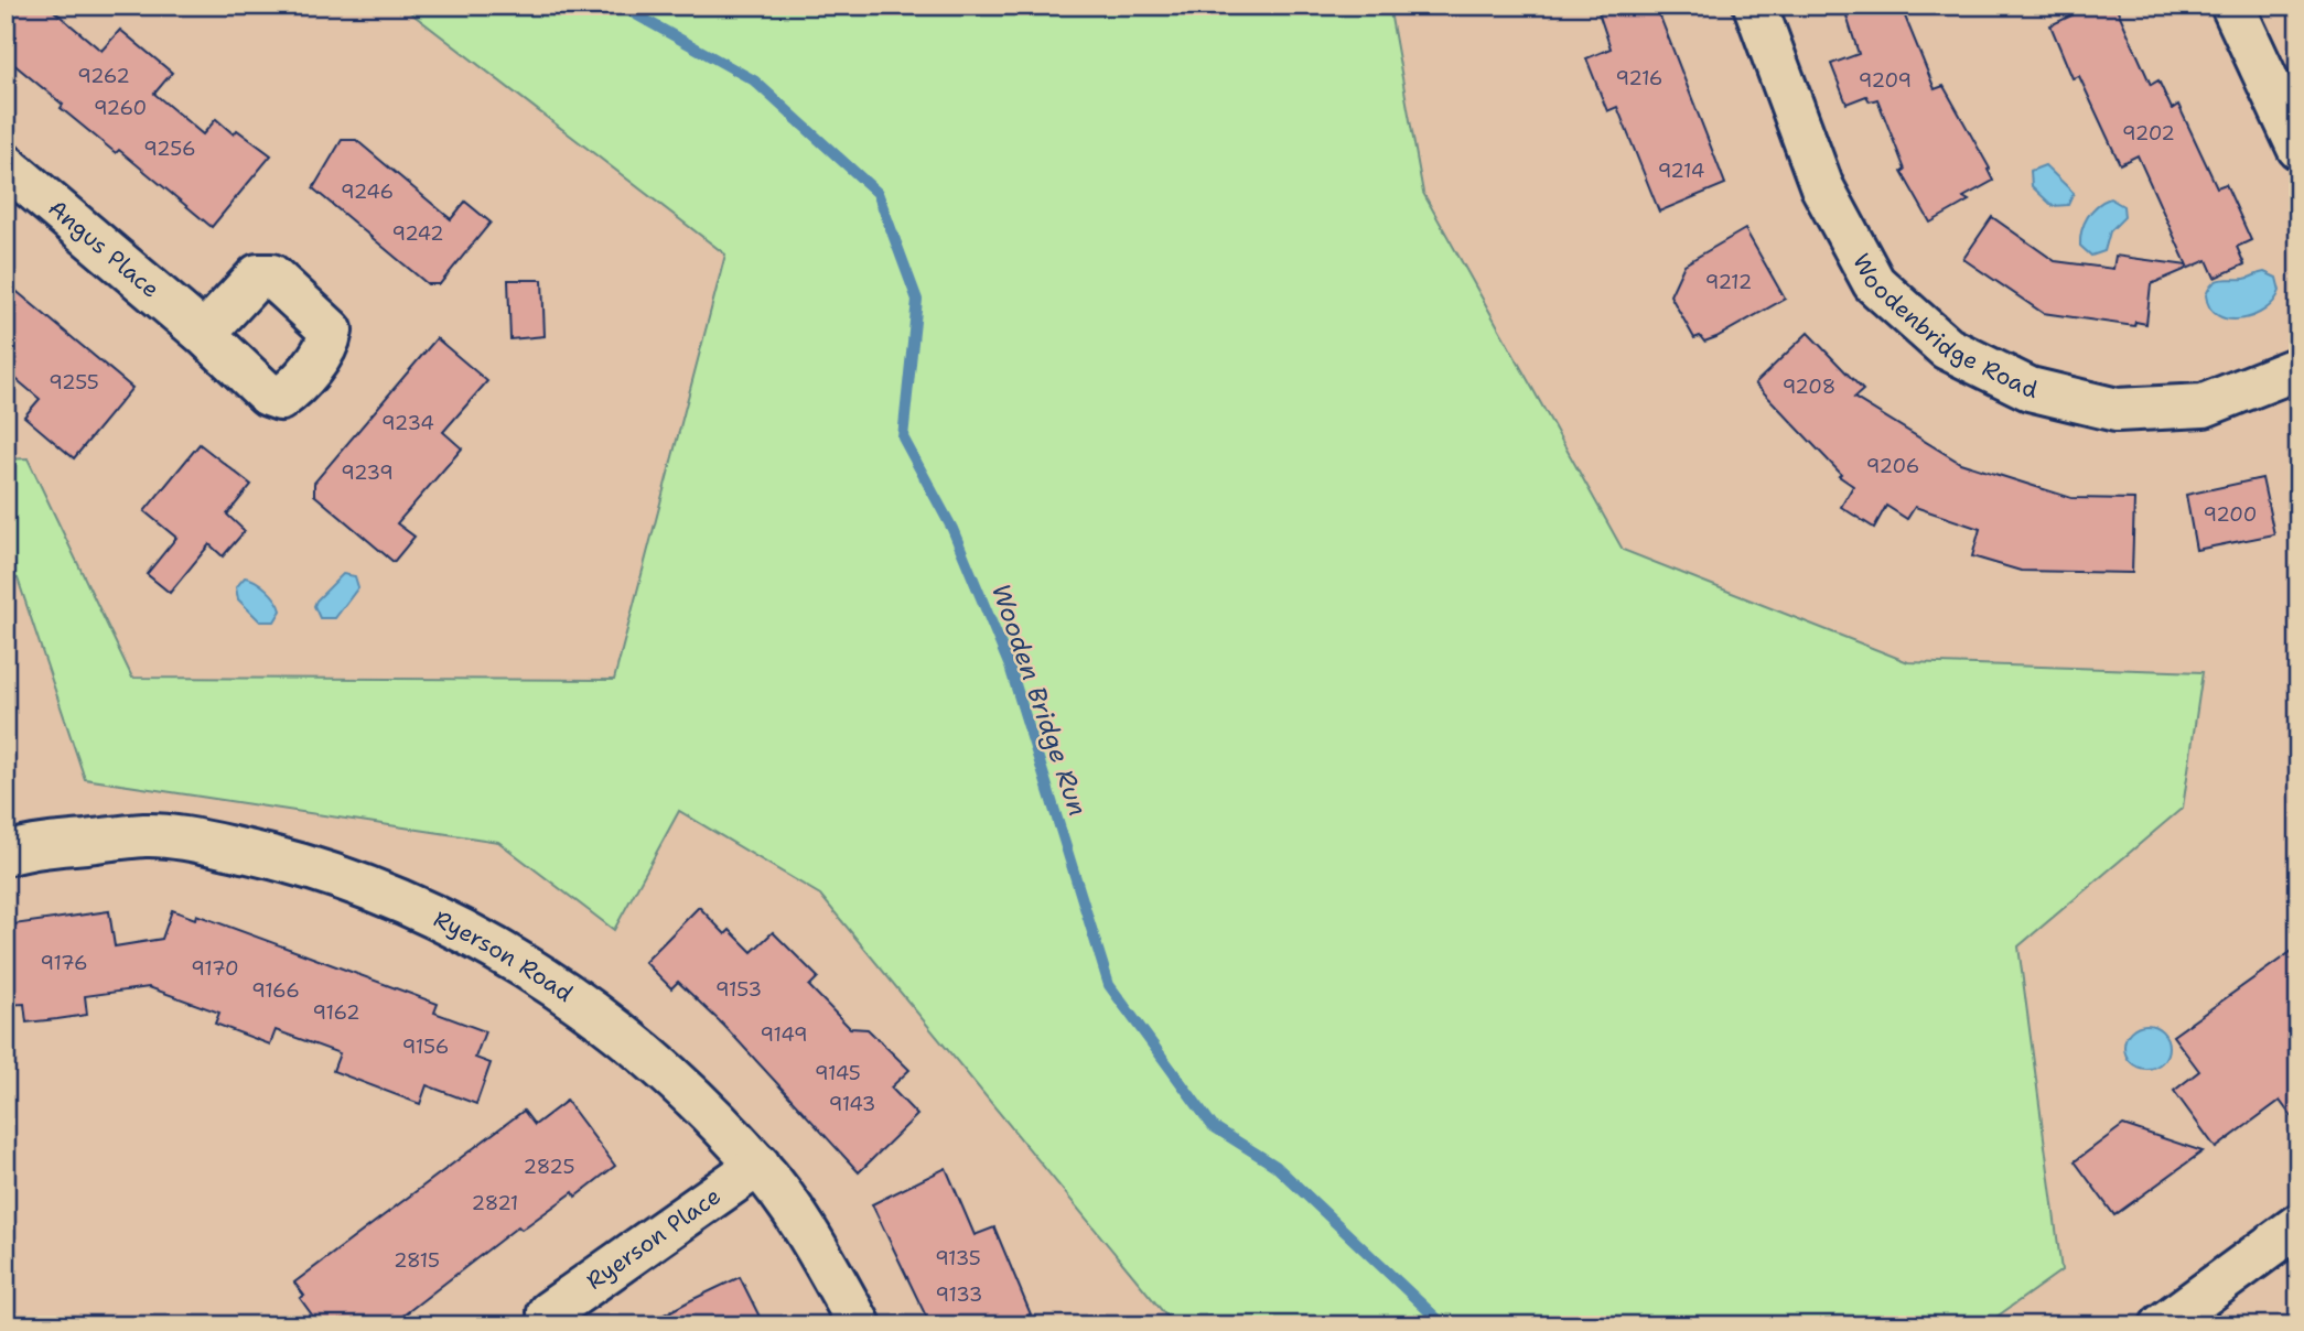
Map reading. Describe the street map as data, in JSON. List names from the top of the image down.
{
  "streets": {
    "street": [
      "Angus Place",
      "Woodenbridge Road",
      "Ryerson Road",
      "Ryerson Place"
    ]
  },
  "crossings": [
    ["Ryerson Road", "Ryerson Place"]
  ],
  "water": ["Wooden Bridge Run"],
  "house_numbers": [
    "9262",
    "9216",
    "9209",
    "9260",
    "9202",
    "9256",
    "9214",
    "9246",
    "9242",
    "9212",
    "9255",
    "9208",
    "9234",
    "9206",
    "9239",
    "9200",
    "9176",
    "9170",
    "9153",
    "9166",
    "9162",
    "9149",
    "9156",
    "9145",
    "9143",
    "2825",
    "2821",
    "9135",
    "2815",
    "9133"
  ]
}
